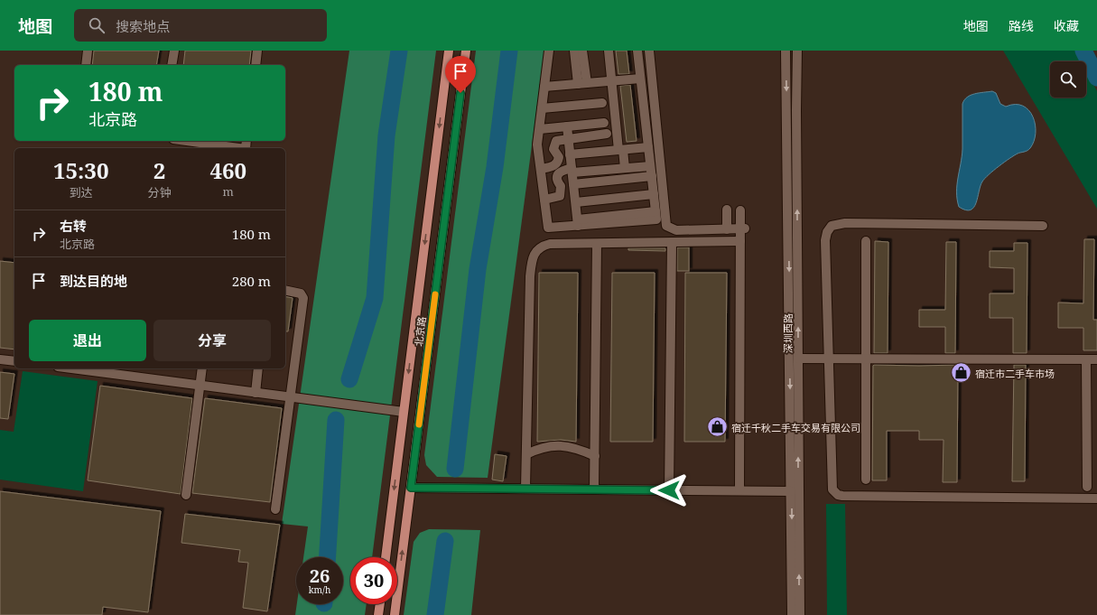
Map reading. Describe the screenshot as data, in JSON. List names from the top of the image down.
{
  "streets": {
    "main road": ["北京路"],
    "street": ["深圳西路"]
  },
  "places": {
    "shop": ["宿迁市二手车市场", "宿迁千秋二手车交易有限公司"]
  },
  "page": {
    "header": "地图",
    "search": "搜索地点",
    "nav": ["地图", "路线", "收藏"],
    "turn": ["180 m", "北京路"],
    "eta": [
      "15:30",
      "到达",
      "2",
      "分钟",
      "460",
      "m"
    ],
    "list": [
      {
        "name": "右转",
        "note": "北京路",
        "value": "180 m"
      },
      {
        "name": "到达目的地",
        "value": "280 m"
      }
    ],
    "buttons": ["退出", "分享"],
    "speed": "26 km/h",
    "limit": "30"
  }
}
